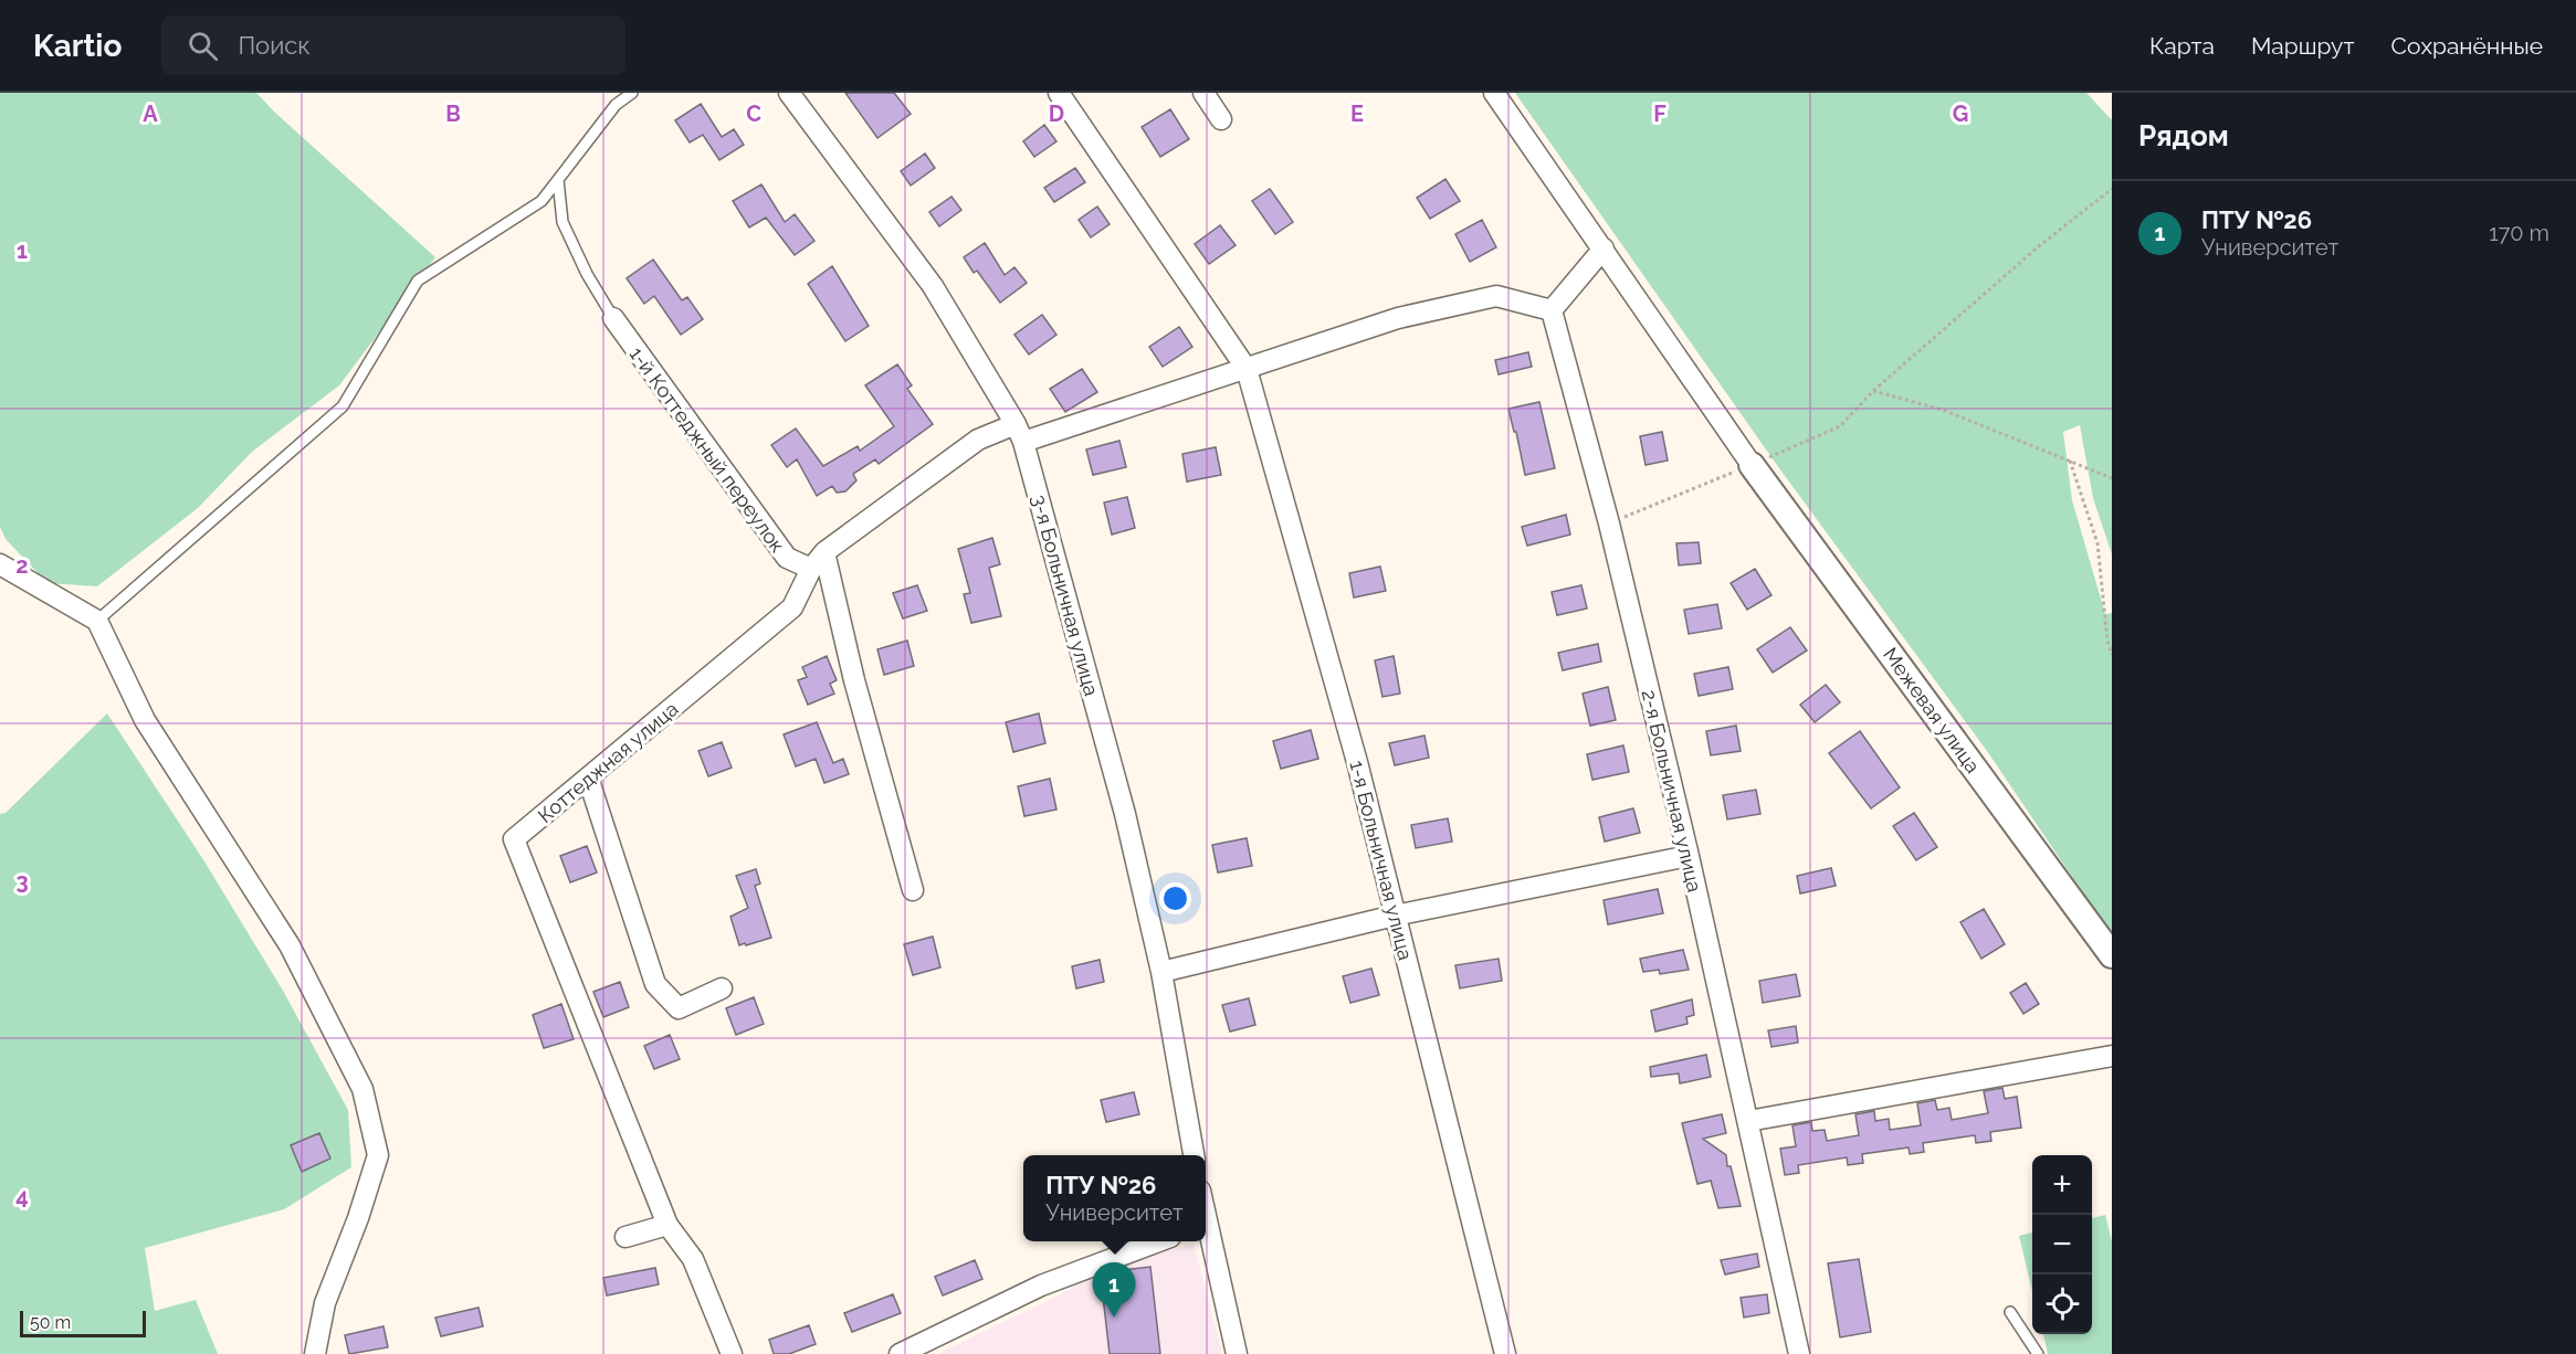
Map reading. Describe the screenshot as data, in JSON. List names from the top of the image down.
{
  "streets": {
    "street": [
      "1-й Коттеджный переулок",
      "3-я Больничная улица",
      "Межевая улица",
      "Коттеджная улица",
      "2-я Больничная улица",
      "1-я Больничная улица"
    ]
  },
  "crossings": [
    ["1-й Коттеджный переулок", "Коттеджная улица"],
    ["3-я Больничная улица", "Коттеджная улица"],
    ["Коттеджная улица", "2-я Больничная улица"],
    ["Коттеджная улица", "1-я Больничная улица"]
  ],
  "scale_bar": "50 m",
  "page": {
    "header": "Kartio",
    "search": "Поиск",
    "nav": ["Карта", "Маршрут", "Сохранённые"],
    "heading": "Рядом",
    "list": [
      {
        "mark": "1",
        "name": "ПТУ №26",
        "note": "Университет",
        "value": "170 m"
      }
    ],
    "map_buttons": ["+", "−"],
    "popup": ["ПТУ №26", "Университет"],
    "pins": "1",
    "scale": "50 m"
  },
  "grid": {
    "columns": [
      "A",
      "B",
      "C",
      "D",
      "E",
      "F",
      "G"
    ],
    "rows": [
      "1",
      "2",
      "3",
      "4"
    ]
  }
}
